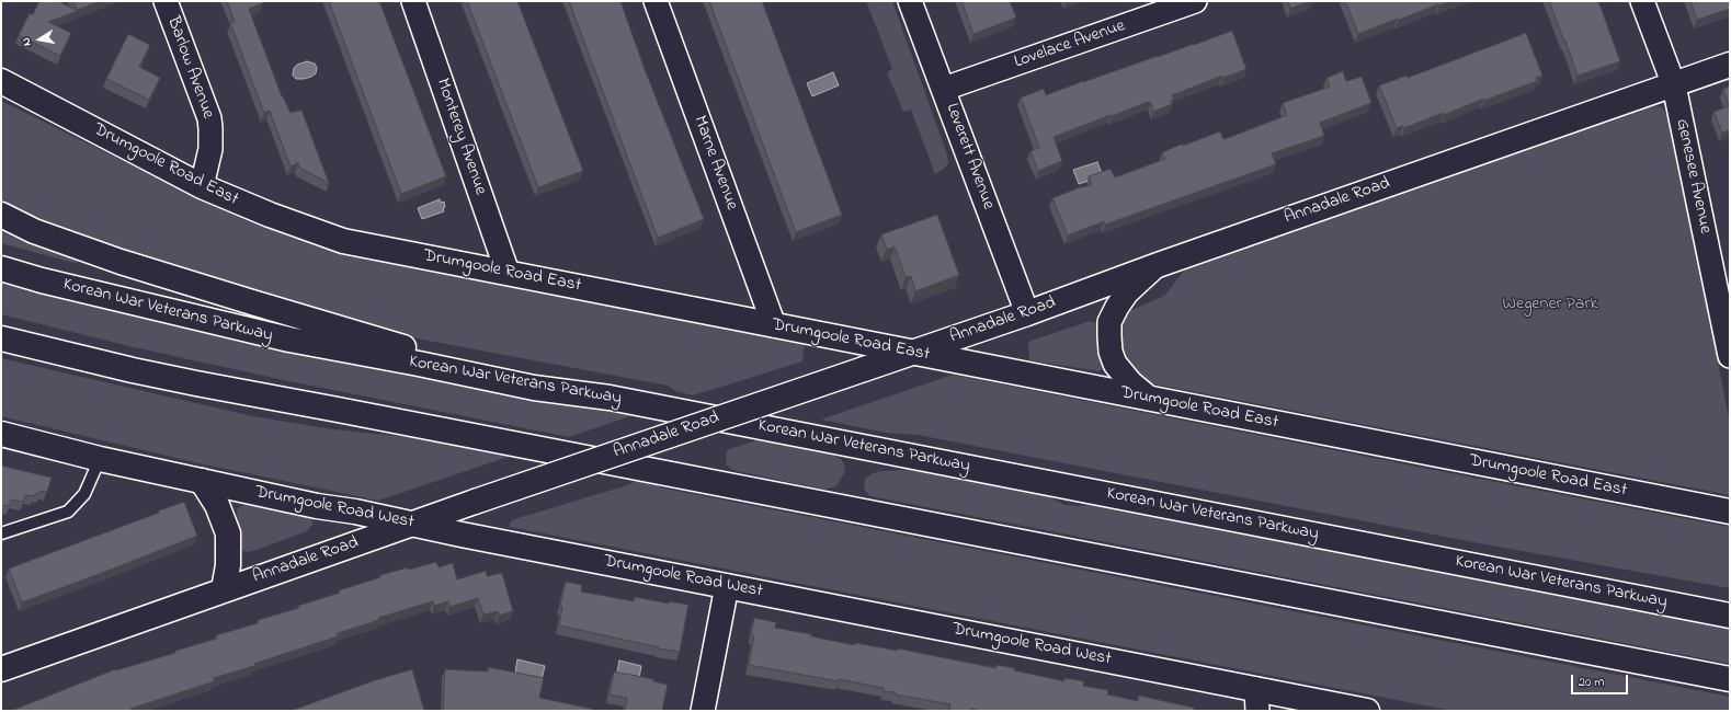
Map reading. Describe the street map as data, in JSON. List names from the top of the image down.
{
  "streets": {
    "main road": [
      "Drumgoole Road East",
      "Annadale Road",
      "Korean War Veterans Parkway",
      "Drumgoole Road West"
    ],
    "street": [
      "Lovelace Avenue",
      "Barlow Avenue",
      "Monterey Avenue",
      "Leverett Avenue",
      "Marne Avenue",
      "Genesee Avenue"
    ]
  },
  "crossings": [
    ["Lovelace Avenue", "Leverett Avenue"],
    ["Barlow Avenue", "Drumgoole Road East"],
    ["Monterey Avenue", "Drumgoole Road East"],
    ["Leverett Avenue", "Annadale Road"],
    ["Marne Avenue", "Drumgoole Road East"],
    ["Drumgoole Road East", "Annadale Road"],
    ["Genesee Avenue", "Annadale Road"],
    ["Annadale Road", "Drumgoole Road West"]
  ],
  "parks": ["Wegener Park"],
  "scale_bar": "20 m",
  "north": "left"
}
